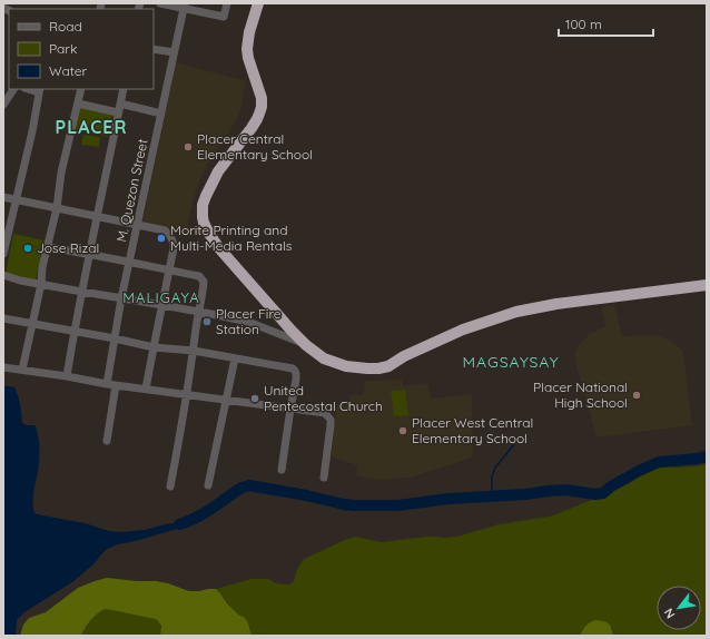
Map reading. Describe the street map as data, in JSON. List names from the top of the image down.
{
  "streets": {
    "street": ["M. Quezon Street"]
  },
  "districts": ["PLACER", "MALIGAYA", "MAGSAYSAY"],
  "places": [
    "Placer Central Elementary School",
    "Morite Printing and Multi-Media Rentals",
    "Jose Rizal",
    "Placer Fire Station",
    "Placer National High School",
    "United Pentecostal Church",
    "Placer West Central Elementary School"
  ],
  "legend": ["Road", "Park", "Water"],
  "scale_bar": "100 m",
  "north": "bottom left"
}
